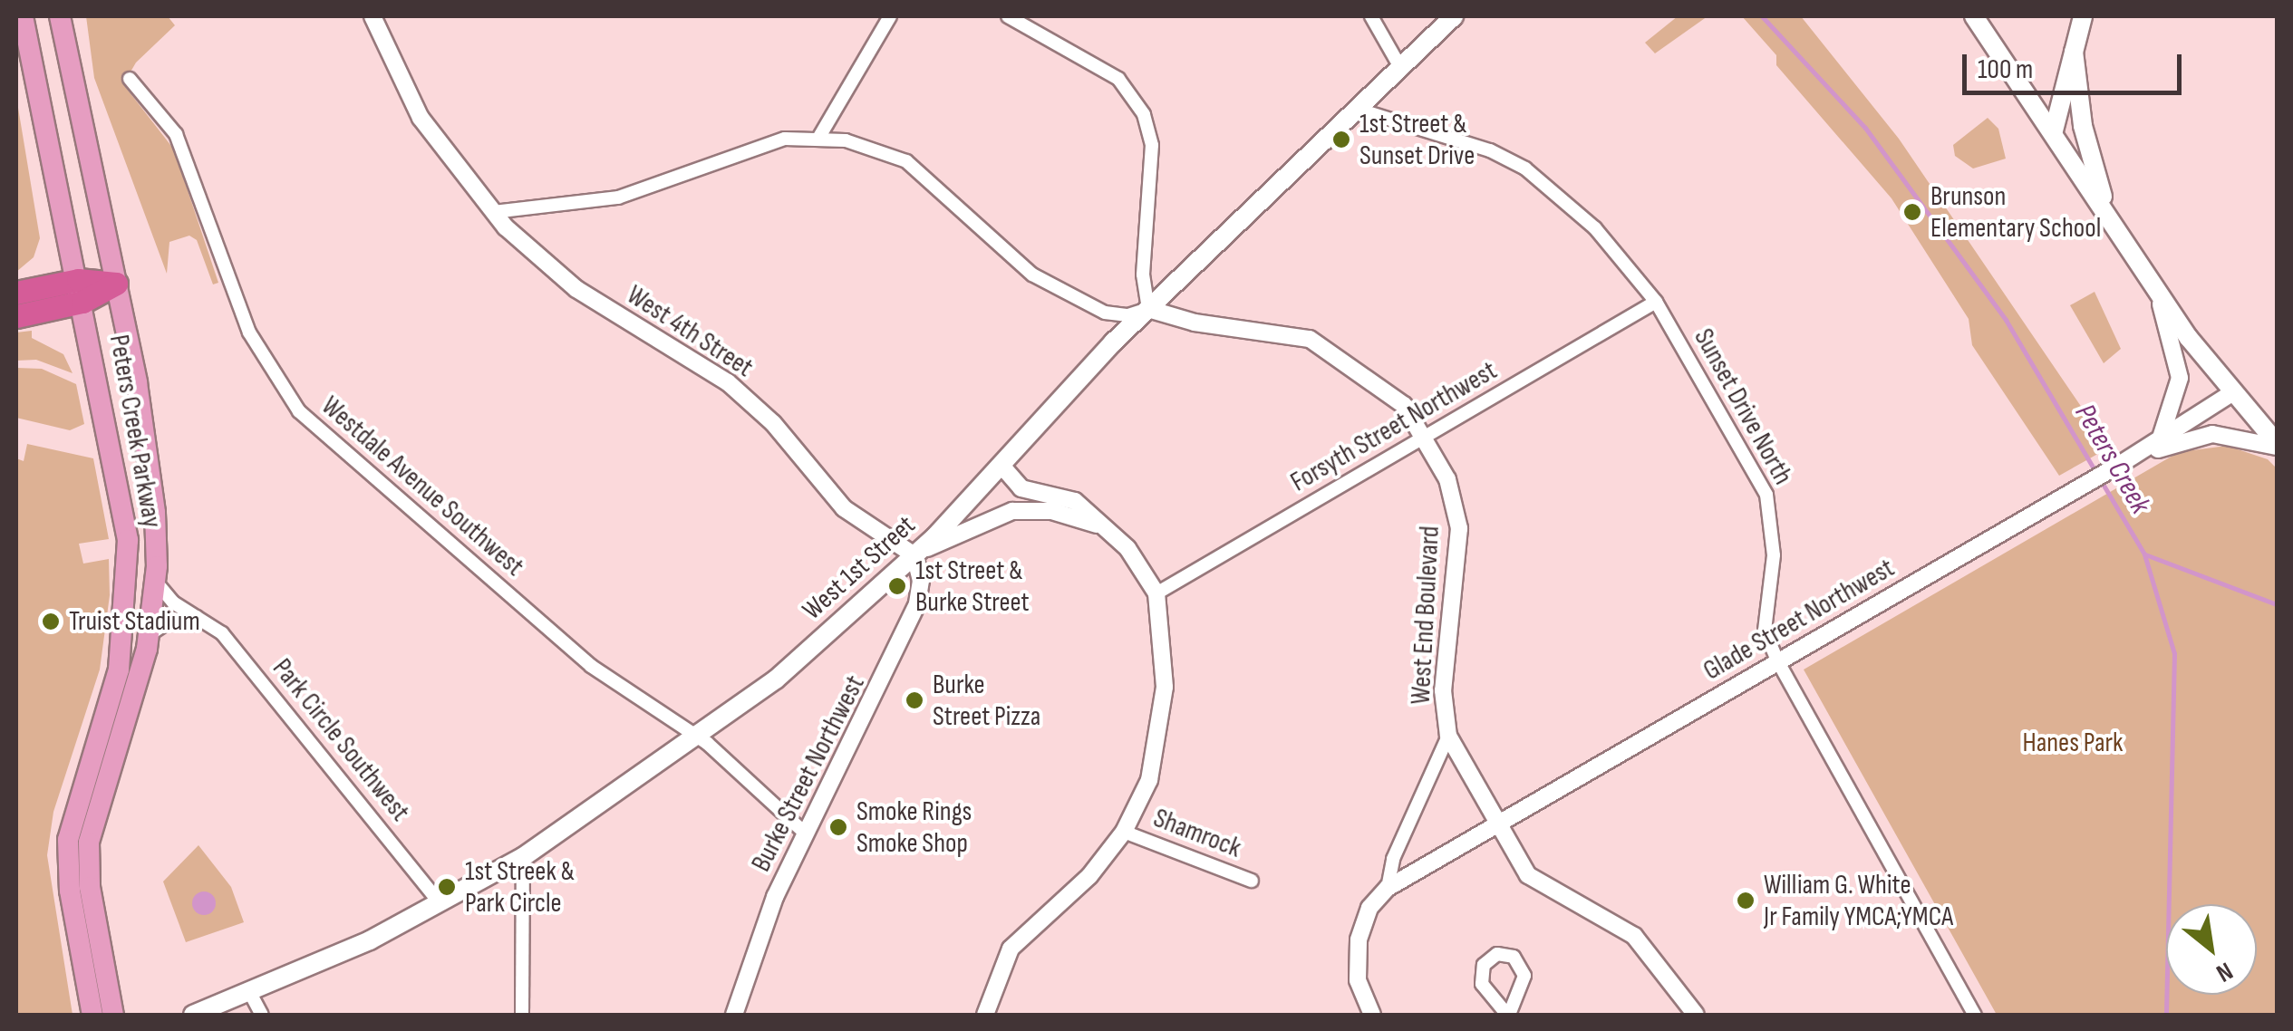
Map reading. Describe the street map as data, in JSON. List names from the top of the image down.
{
  "streets": {
    "main road": ["Peters Creek Parkway", "West 1st Street"],
    "street": [
      "West 4th Street",
      "Sunset Drive North",
      "Forsyth Street Northwest",
      "Westdale Avenue Southwest",
      "West End Boulevard",
      "Glade Street Northwest",
      "Park Circle Southwest",
      "Burke Street Northwest",
      "Shamrock"
    ]
  },
  "crossings": [
    ["West 4th Street", "West 1st Street"],
    ["West 4th Street", "Burke Street Northwest"],
    ["Sunset Drive North", "Forsyth Street Northwest"],
    ["Sunset Drive North", "West 1st Street"],
    ["Sunset Drive North", "Glade Street Northwest"],
    ["Forsyth Street Northwest", "West End Boulevard"],
    ["Peters Creek Parkway", "Park Circle Southwest"],
    ["Westdale Avenue Southwest", "West 1st Street"],
    ["Westdale Avenue Southwest", "Burke Street Northwest"],
    ["West 1st Street", "West End Boulevard"],
    ["West 1st Street", "Park Circle Southwest"],
    ["West 1st Street", "Burke Street Northwest"],
    ["West End Boulevard", "Glade Street Northwest"]
  ],
  "water": ["Peters Creek"],
  "parks": ["Hanes Park"],
  "places": [
    "1st Street & Sunset Drive",
    "Brunson Elementary School",
    "1st Street & Burke Street",
    "Truist Stadium",
    "Burke Street Pizza",
    "Smoke Rings Smoke Shop",
    "1st Streek & Park Circle",
    "William G. White Jr Family YMCA;YMCA"
  ],
  "scale_bar": "100 m",
  "north": "bottom right"
}
